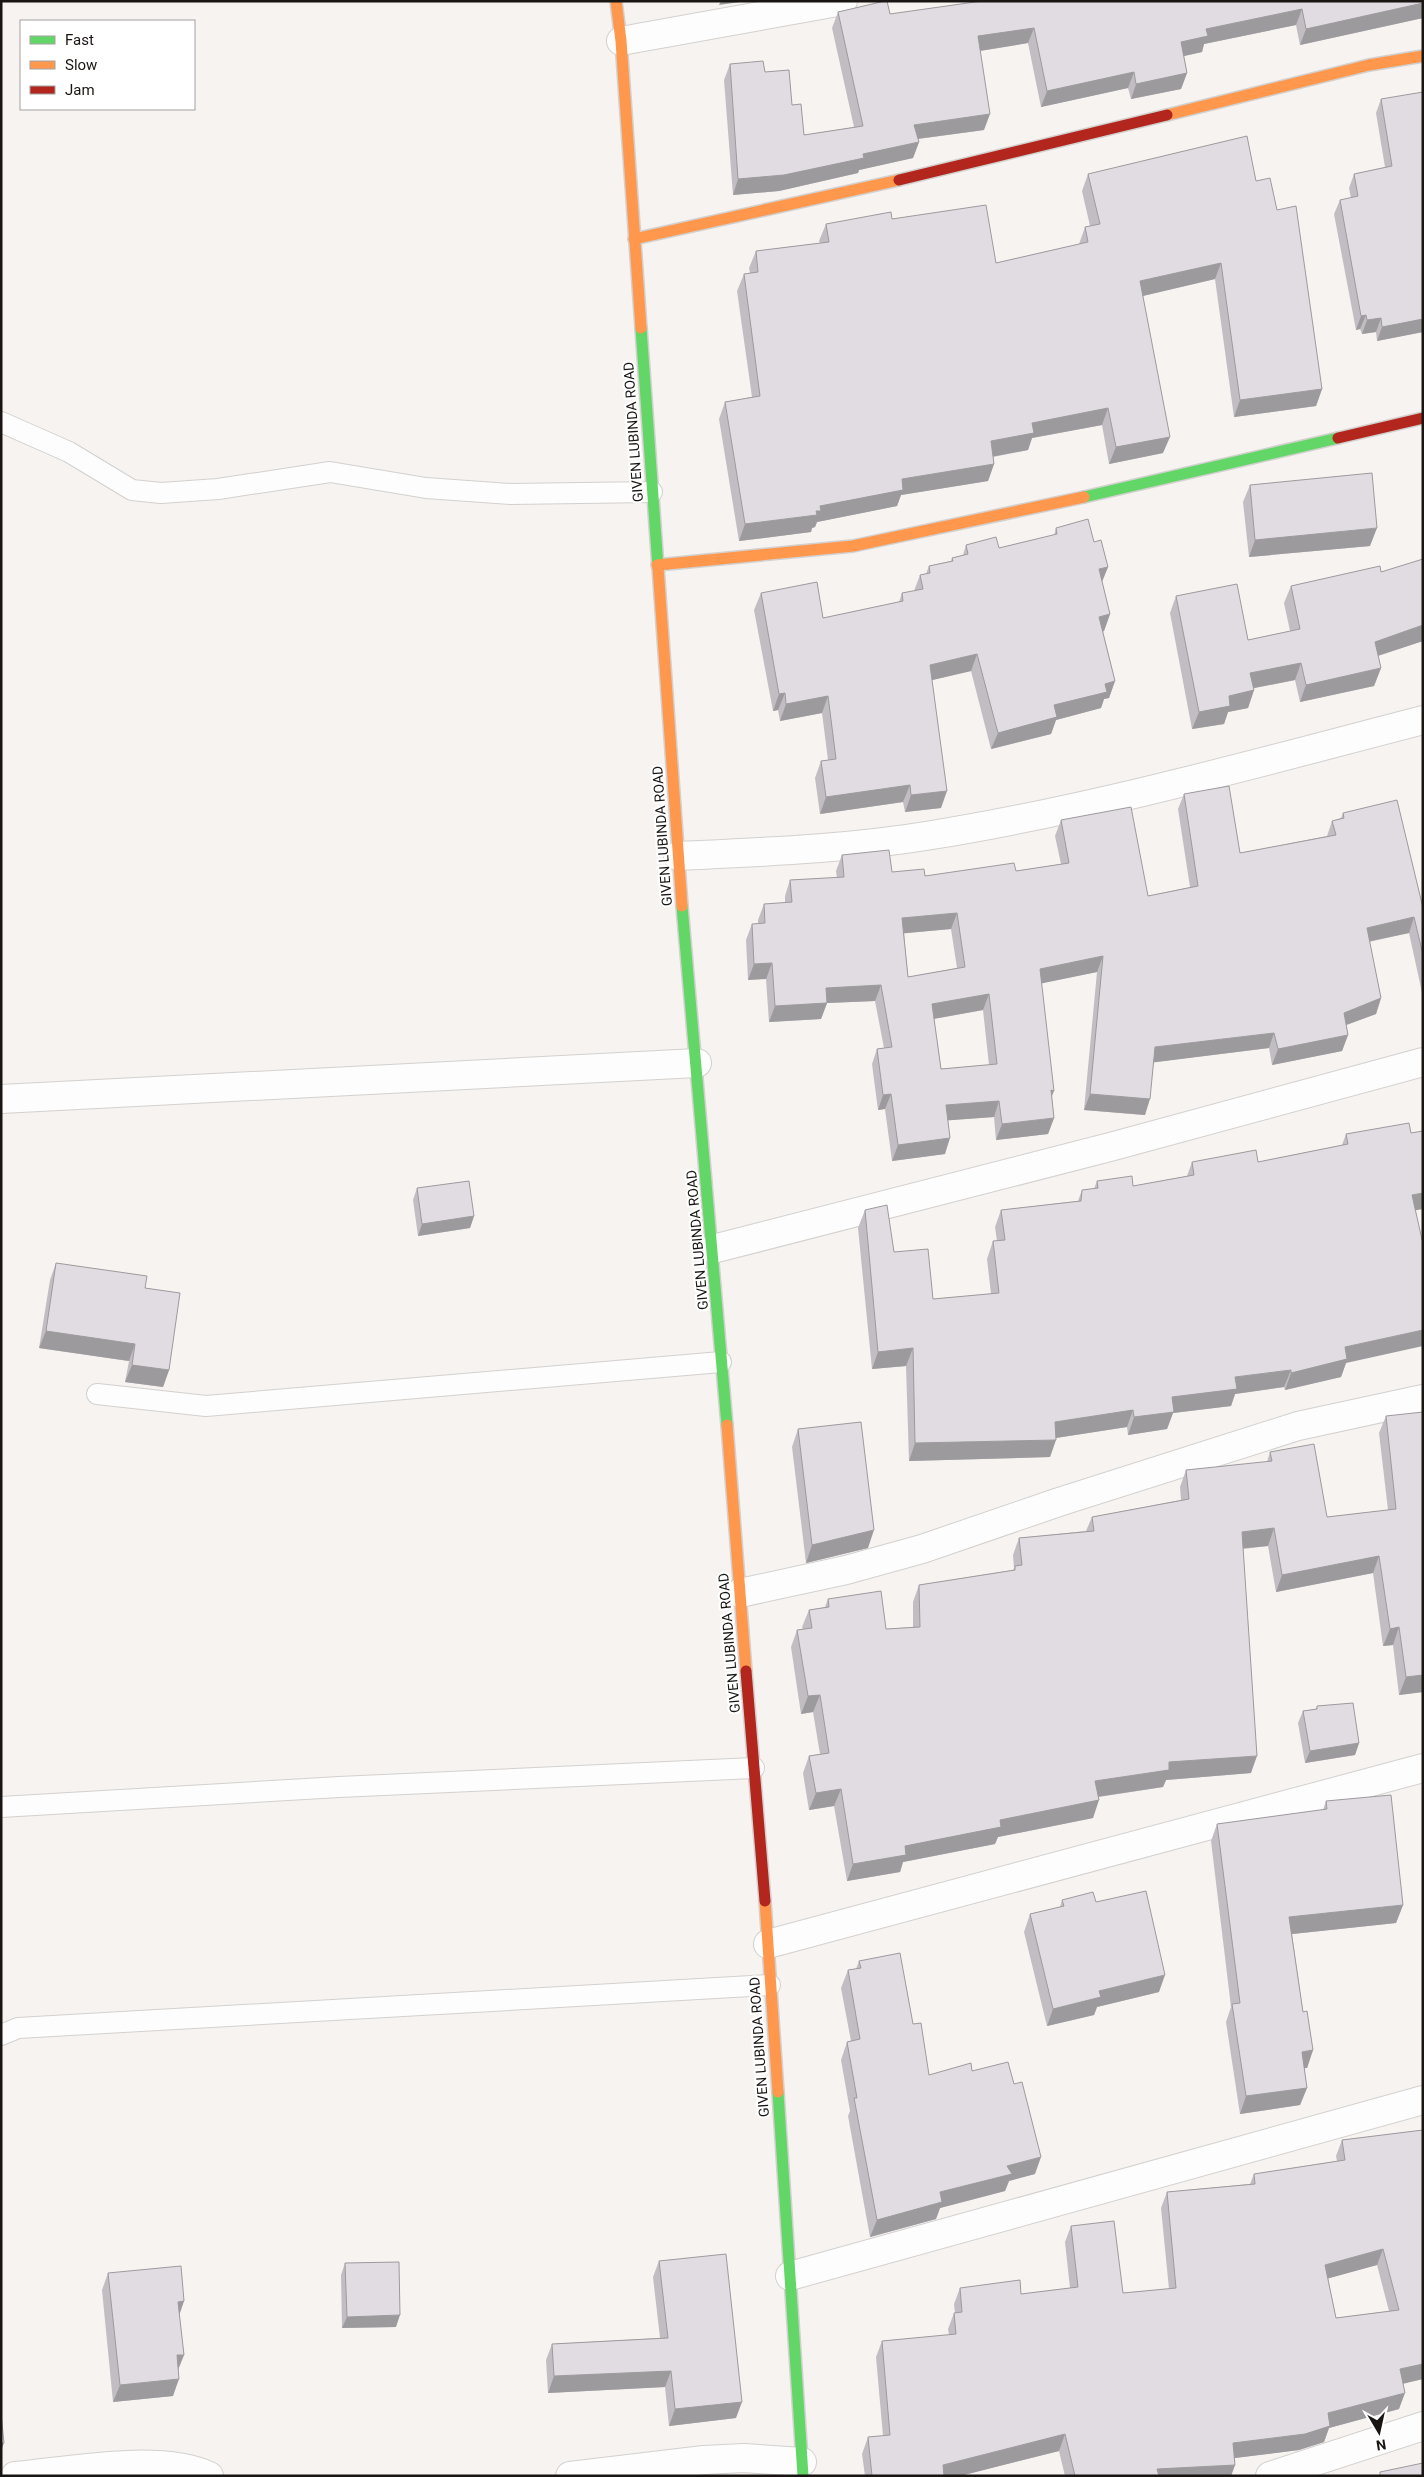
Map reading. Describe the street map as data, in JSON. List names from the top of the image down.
{
  "streets": {
    "street": ["GIVEN LUBINDA ROAD"]
  },
  "legend": ["Fast", "Slow", "Jam"],
  "north": "bottom"
}
